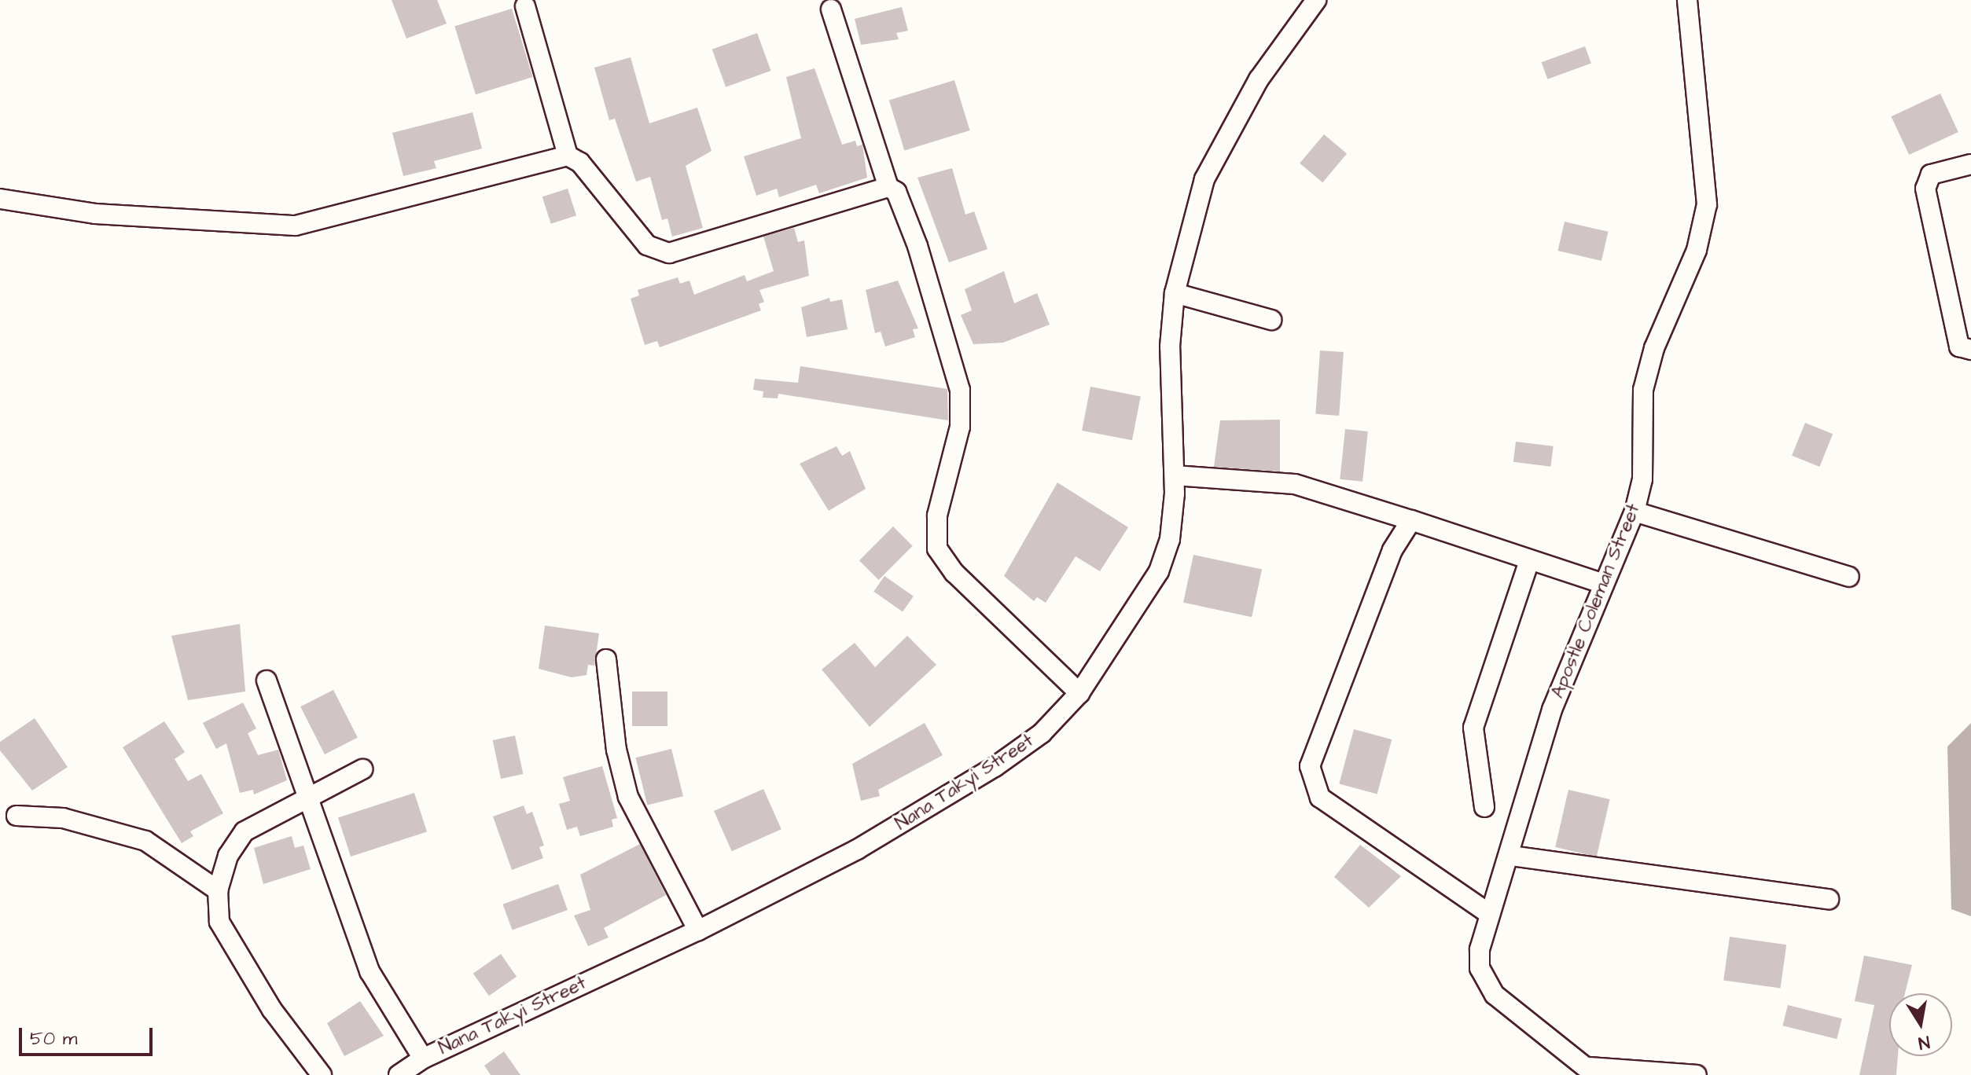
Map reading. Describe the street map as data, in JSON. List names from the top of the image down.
{
  "streets": {
    "street": ["Apostle Coleman Street", "Nana Takyi Street"]
  },
  "scale_bar": "50 m",
  "north": "bottom"
}
